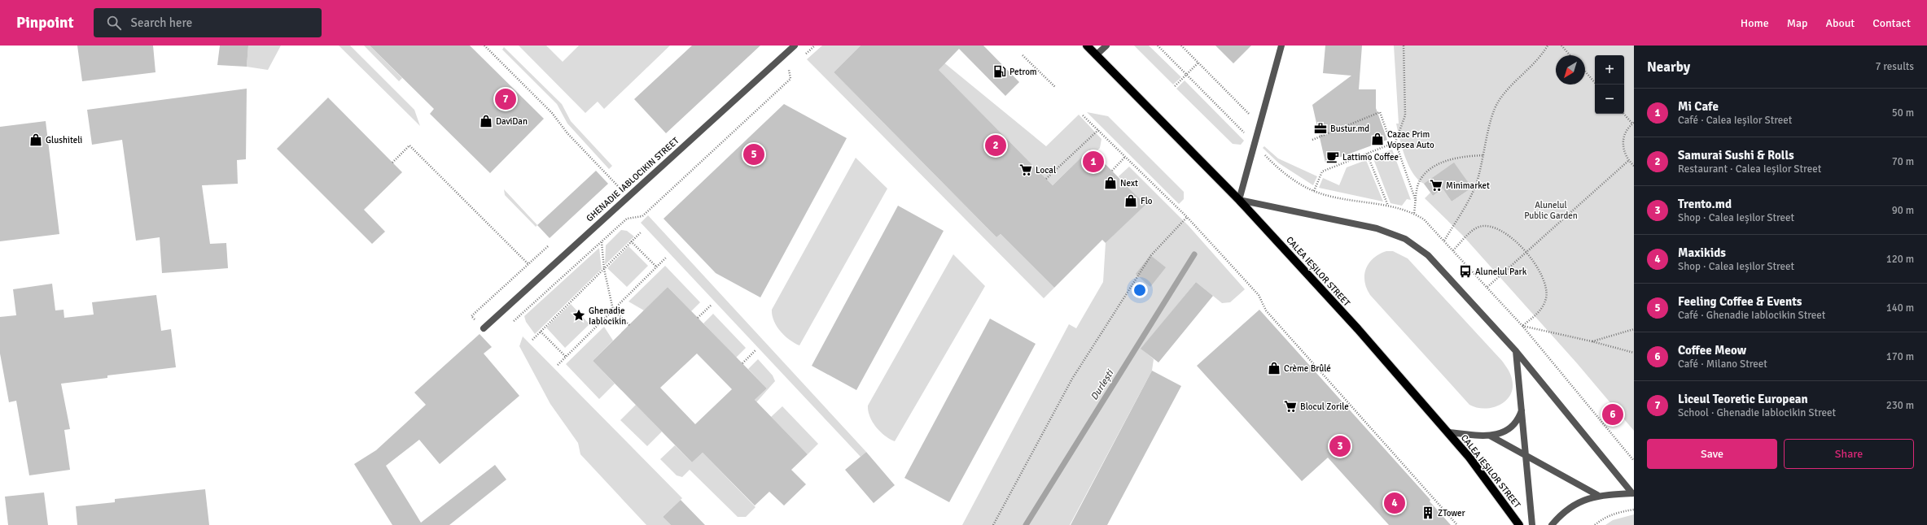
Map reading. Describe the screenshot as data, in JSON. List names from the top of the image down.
{
  "streets": {
    "main road": ["CALEA IEȘILOR STREET"],
    "street": ["GHENADIE IABLOCIKIN STREET"]
  },
  "water": ["Durlești"],
  "parks": ["Alunelul Public Garden"],
  "places": {
    "fuel station": ["Petrom"],
    "shop": [
      "DaviDan",
      "Cazac Prim Vopsea Auto",
      "Glushiteli",
      "Next",
      "Flo",
      "Crème Brûlé"
    ],
    "office": ["Bustur.md"],
    "cafe": ["Lattimo Coffee"],
    "supermarket": ["Local", "Minimarket", "Blocul Zorile"],
    "bus stop": ["Alunelul Park"],
    "place": ["Ghenadie Iablocikin"],
    "building": ["ZTower"]
  },
  "north": "bottom left",
  "page": {
    "header": "Pinpoint",
    "search": "Search here",
    "nav": [
      "Home",
      "Map",
      "About",
      "Contact"
    ],
    "heading": ["Nearby", "7 results"],
    "map_buttons": ["+", "−"],
    "pins": [
      "7",
      "2",
      "5",
      "1",
      "6",
      "3",
      "4"
    ],
    "list": [
      {
        "mark": "1",
        "name": "Mi Cafe",
        "note": "Café · Calea Ieșilor Street",
        "value": "50 m"
      },
      {
        "mark": "2",
        "name": "Samurai Sushi & Rolls",
        "note": "Restaurant · Calea Ieșilor Street",
        "value": "70 m"
      },
      {
        "mark": "3",
        "name": "Trento.md",
        "note": "Shop · Calea Ieșilor Street",
        "value": "90 m"
      },
      {
        "mark": "4",
        "name": "Maxikids",
        "note": "Shop · Calea Ieșilor Street",
        "value": "120 m"
      },
      {
        "mark": "5",
        "name": "Feeling Coffee & Events",
        "note": "Café · Ghenadie Iablocikin Street",
        "value": "140 m"
      },
      {
        "mark": "6",
        "name": "Coffee Meow",
        "note": "Café · Milano Street",
        "value": "170 m"
      },
      {
        "mark": "7",
        "name": "Liceul Teoretic European",
        "note": "School · Ghenadie Iablocikin Street",
        "value": "230 m"
      }
    ],
    "buttons": ["Save", "Share"]
  }
}
